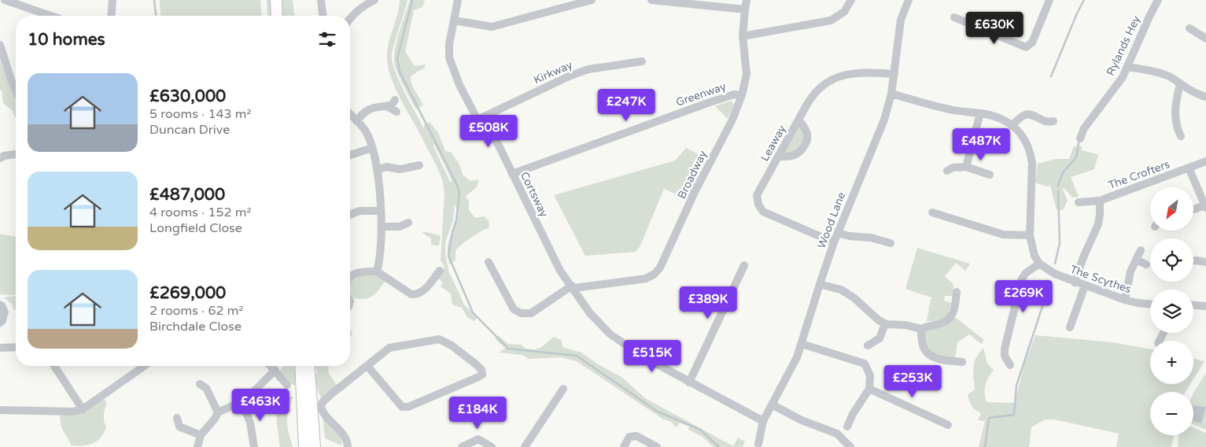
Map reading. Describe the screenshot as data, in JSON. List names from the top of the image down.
{
  "streets": {
    "street": [
      "Rylands Hey",
      "Kirkway",
      "Greenway",
      "Leaway",
      "Broadway",
      "The Crofters",
      "Cortsway",
      "Wood Lane",
      "The Scythes"
    ]
  },
  "crossings": [
    ["Kirkway", "Cortsway"],
    ["Greenway", "Broadway"],
    ["Greenway", "Cortsway"],
    ["Leaway", "Wood Lane"],
    ["Broadway", "Cortsway"],
    ["Cortsway", "Wood Lane"]
  ],
  "north": "bottom left",
  "page": {
    "price": [
      "£630K",
      "£247K",
      "£508K",
      "£487K",
      "£269K",
      "£389K",
      "£515K",
      "£253K",
      "£463K",
      "£184K"
    ],
    "heading": "10 homes",
    "list": [
      {
        "name": "£630,000",
        "note": "5 rooms · 143 m² · Duncan Drive"
      },
      {
        "name": "£487,000",
        "note": "4 rooms · 152 m² · Longfield Close"
      },
      {
        "name": "£269,000",
        "note": "2 rooms · 62 m² · Birchdale Close"
      }
    ],
    "map_buttons": ["+", "−"]
  }
}
